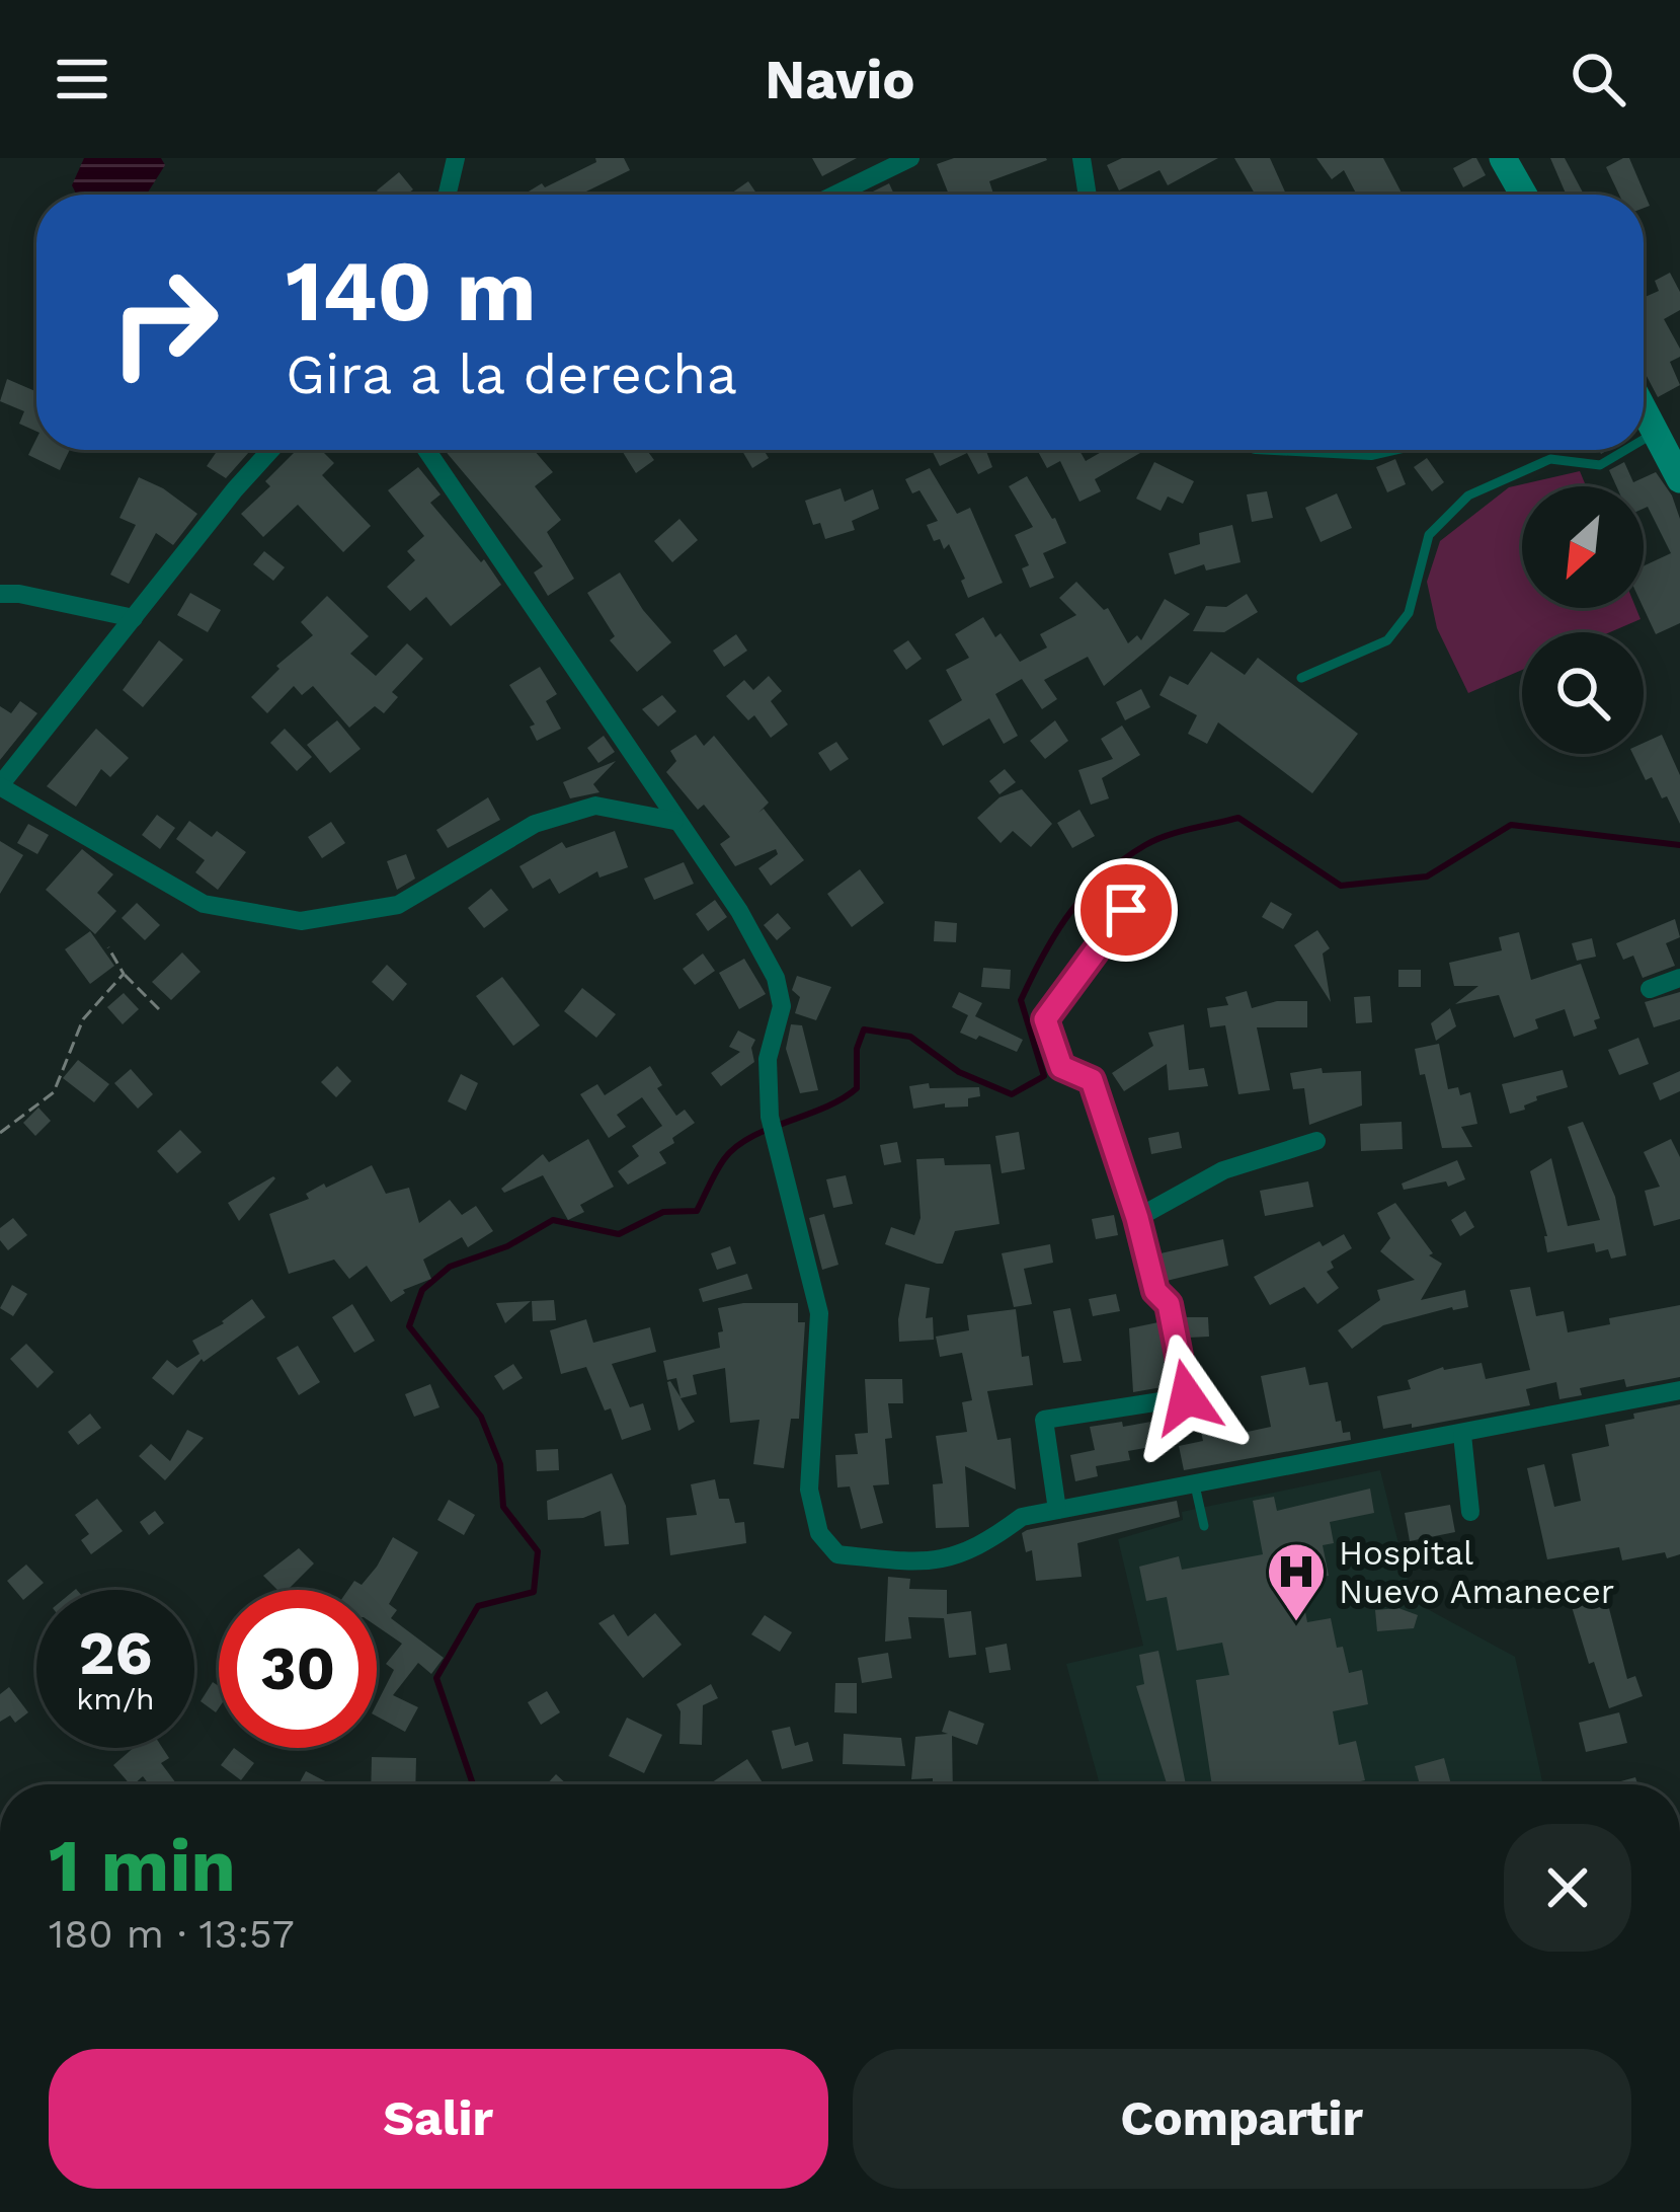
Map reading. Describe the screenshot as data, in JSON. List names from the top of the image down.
{
  "places": {
    "hospital": ["Hospital Nuevo Amanecer"]
  },
  "north": "bottom left",
  "page": {
    "header": "Navio",
    "turn": ["140 m", "Gira a la derecha"],
    "speed": "26 km/h",
    "limit": "30",
    "heading": ["1 min", "180 m · 13:57"],
    "buttons": ["Salir", "Compartir"]
  }
}
